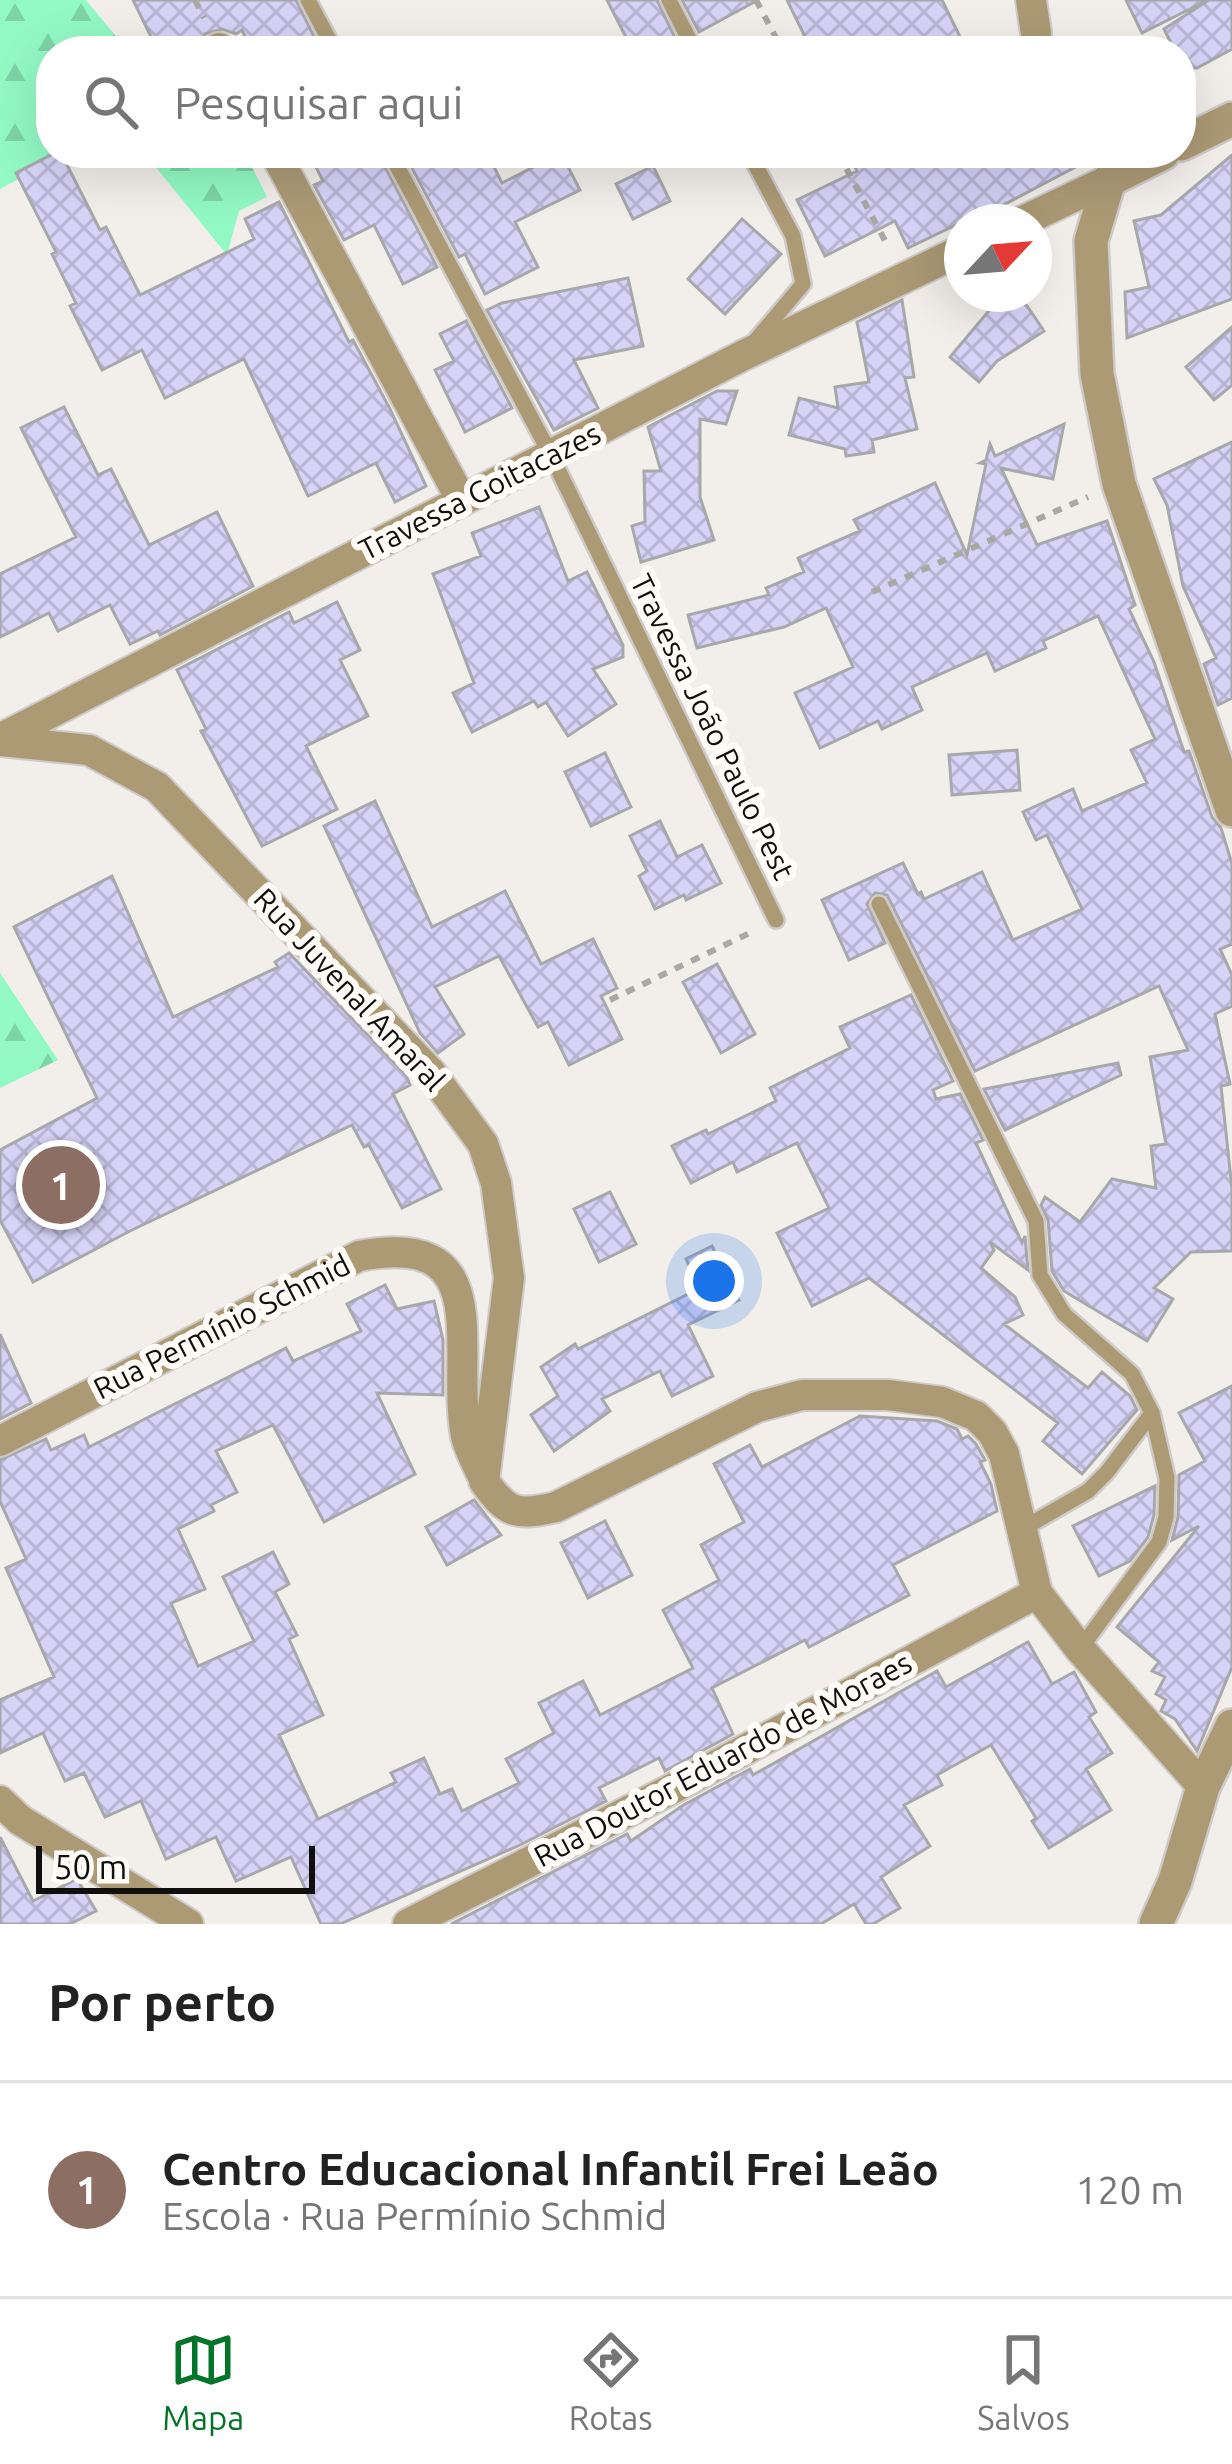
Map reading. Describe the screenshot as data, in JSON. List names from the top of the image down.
{
  "streets": {
    "street": [
      "Travessa Goitacazes",
      "Rua Juvenal Amaral",
      "Rua Permínio Schmid",
      "Rua Doutor Eduardo de Moraes"
    ],
    "lane": ["Travessa João Paulo Pest"]
  },
  "crossings": [
    ["Travessa Goitacazes", "Travessa João Paulo Pest"],
    ["Travessa Goitacazes", "Rua Juvenal Amaral"],
    ["Rua Juvenal Amaral", "Rua Permínio Schmid"]
  ],
  "scale_bar": "50 m",
  "north": "top right",
  "page": {
    "search": "Pesquisar aqui",
    "pins": "1",
    "scale": "50 m",
    "heading": "Por perto",
    "list": [
      {
        "mark": "1",
        "name": "Centro Educacional Infantil Frei Leão",
        "note": "Escola · Rua Permínio Schmid",
        "value": "120 m"
      }
    ],
    "nav": ["Mapa", "Rotas", "Salvos"]
  }
}
